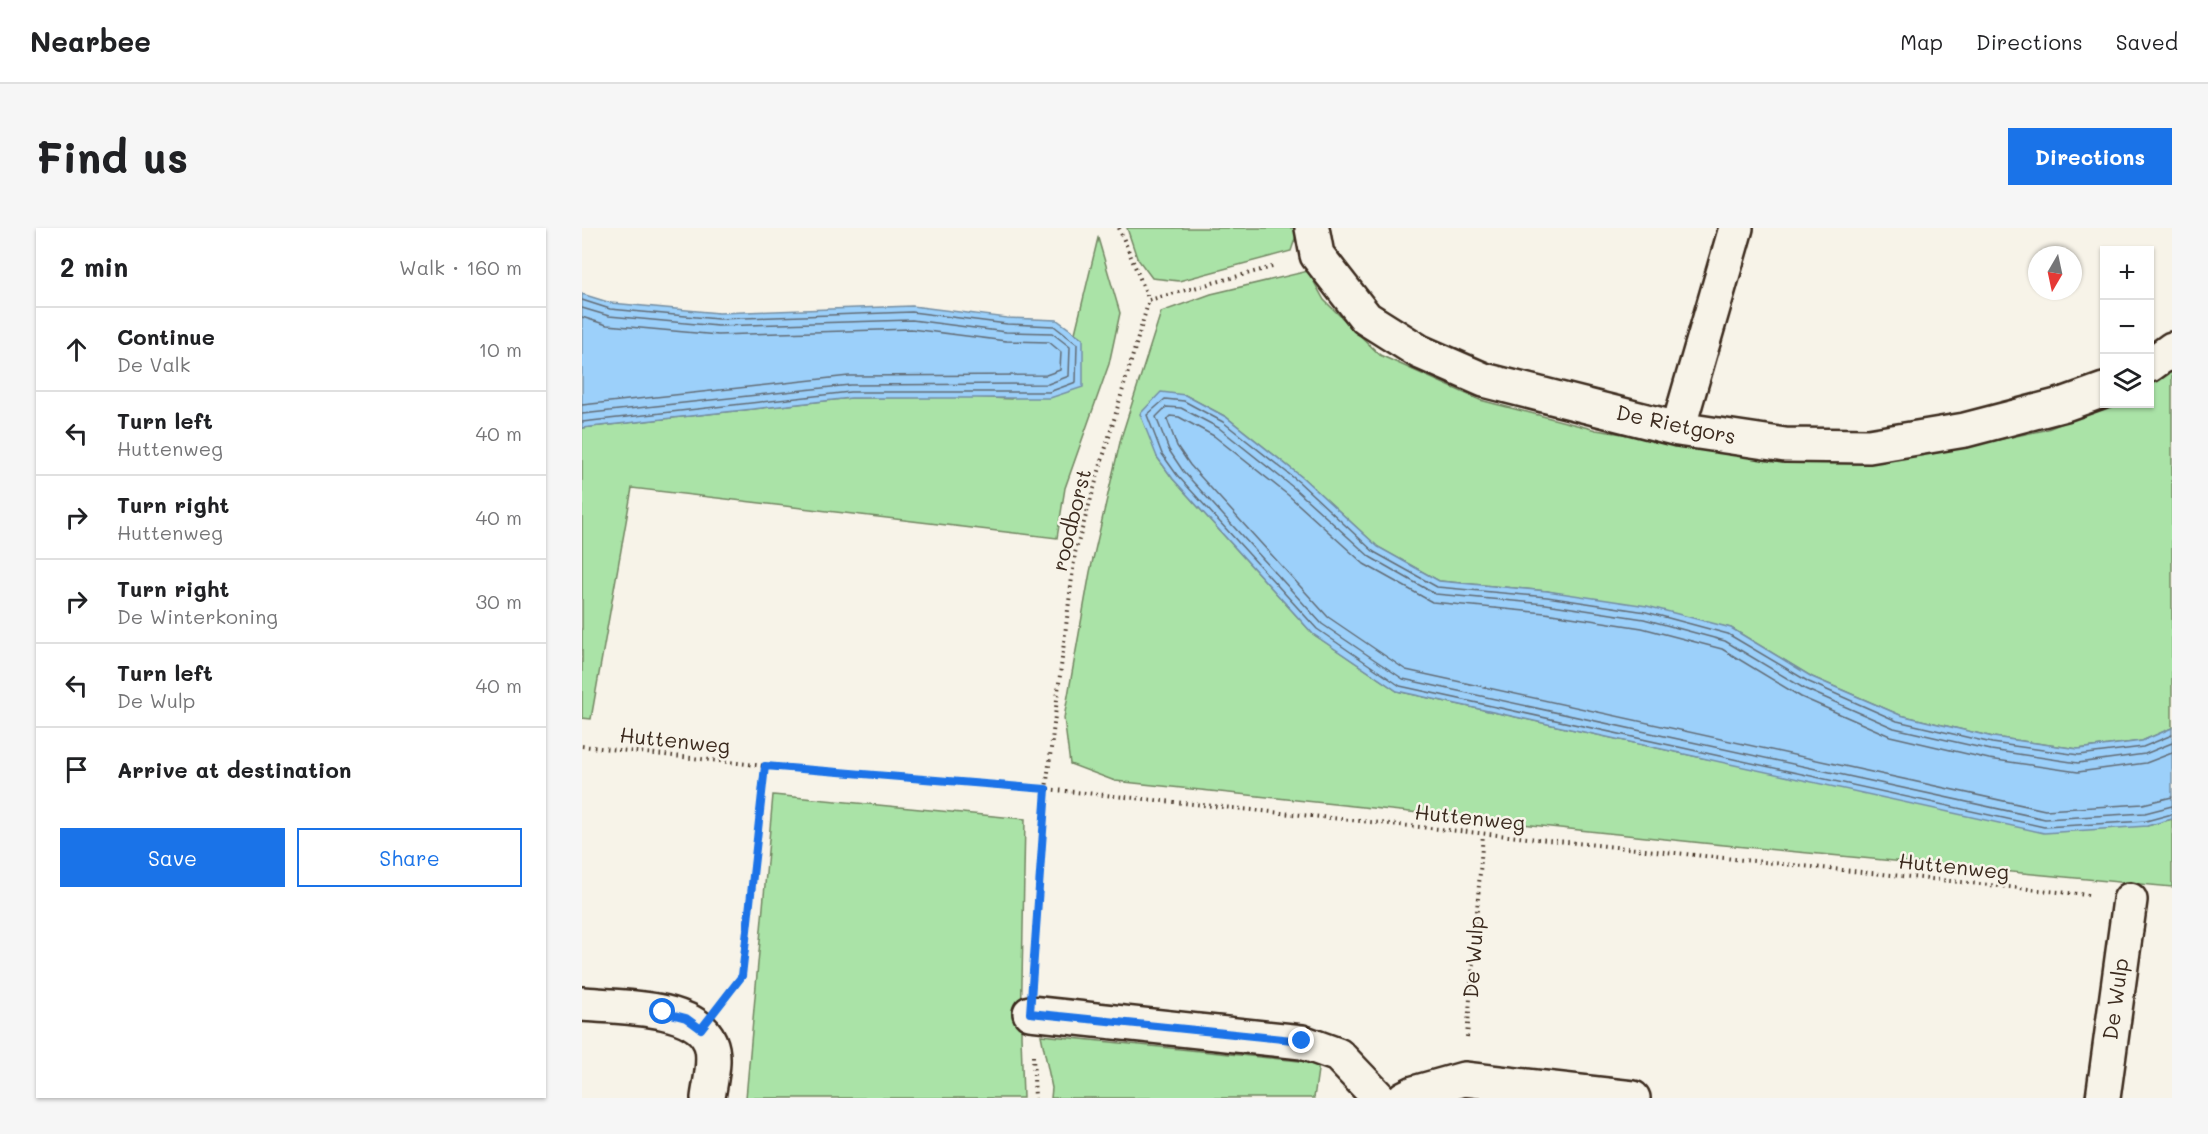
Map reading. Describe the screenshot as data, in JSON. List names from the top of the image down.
{
  "streets": {
    "street": ["De Rietgors", "De Wulp"],
    "path": ["roodborst", "Huttenweg"]
  },
  "crossings": [
    ["roodborst", "Huttenweg"],
    ["Huttenweg", "De Wulp"]
  ],
  "north": "bottom",
  "page": {
    "header": "Nearbee",
    "nav": ["Map", "Directions", "Saved"],
    "buttons": [
      "Directions",
      ["Save", "Share"]
    ],
    "title": "Find us",
    "heading": ["2 min", "Walk · 160 m"],
    "map_buttons": ["+", "−"],
    "list": [
      ["Continue", "De Valk", "10 m"],
      ["Turn left", "Huttenweg", "40 m"],
      ["Turn right", "Huttenweg", "40 m"],
      ["Turn right", "De Winterkoning", "30 m"],
      ["Turn left", "De Wulp", "40 m"],
      "Arrive at destination"
    ]
  }
}
